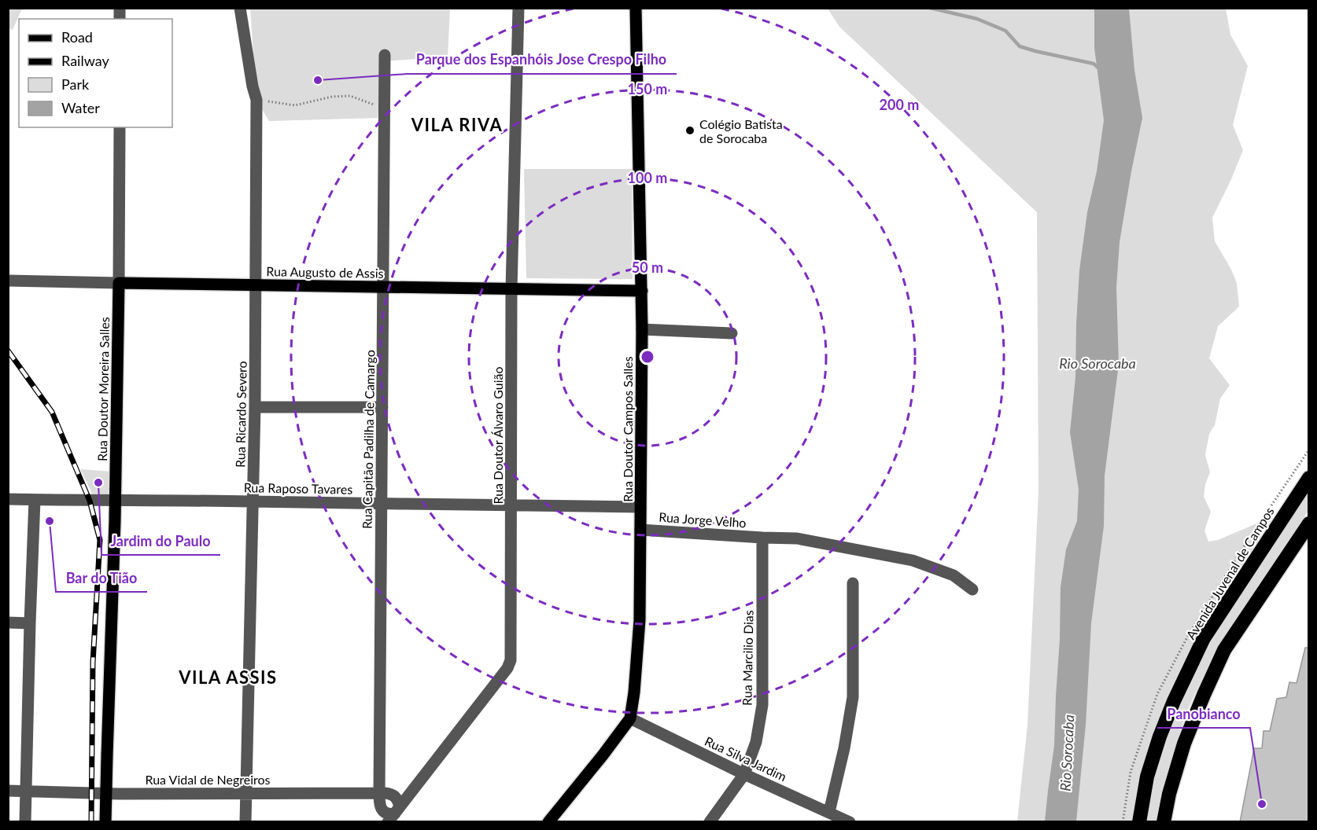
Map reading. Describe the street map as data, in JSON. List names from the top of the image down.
{
  "streets": {
    "highway": ["Avenida Juvenal de Campos"],
    "main road": ["Rua Augusto de Assis", "Rua Doutor Moreira Salles", "Rua Doutor Campos Salles"],
    "street": [
      "Rua Ricardo Severo",
      "Rua Doutor Álvaro Guião",
      "Rua Capitão Padilha de Camargo",
      "Rua Raposo Tavares",
      "Rua Jorge Velho",
      "Rua Marcilio Dias",
      "Rua Silva Jardim",
      "Rua Vidal de Negreiros"
    ]
  },
  "crossings": [
    ["Rua Augusto de Assis", "Rua Doutor Moreira Salles"],
    ["Rua Augusto de Assis", "Rua Ricardo Severo"],
    ["Rua Augusto de Assis", "Rua Doutor Campos Salles"],
    ["Rua Augusto de Assis", "Rua Doutor Álvaro Guião"],
    ["Rua Augusto de Assis", "Rua Capitão Padilha de Camargo"],
    ["Rua Doutor Moreira Salles", "Rua Raposo Tavares"],
    ["Rua Doutor Moreira Salles", "Rua Vidal de Negreiros"],
    ["Rua Ricardo Severo", "Rua Raposo Tavares"],
    ["Rua Ricardo Severo", "Rua Vidal de Negreiros"],
    ["Rua Doutor Campos Salles", "Rua Raposo Tavares"],
    ["Rua Doutor Campos Salles", "Rua Jorge Velho"],
    ["Rua Doutor Campos Salles", "Rua Silva Jardim"],
    ["Rua Doutor Álvaro Guião", "Rua Capitão Padilha de Camargo"],
    ["Rua Doutor Álvaro Guião", "Rua Raposo Tavares"],
    ["Rua Capitão Padilha de Camargo", "Rua Raposo Tavares"],
    ["Rua Capitão Padilha de Camargo", "Rua Vidal de Negreiros"],
    ["Rua Jorge Velho", "Rua Marcilio Dias"],
    ["Rua Marcilio Dias", "Rua Silva Jardim"]
  ],
  "districts": ["VILA RIVA", "VILA ASSIS"],
  "water": ["Rio Sorocaba"],
  "places": [
    "Parque dos Espanhóis Jose Crespo Filho",
    "Colégio Batista de Sorocaba",
    "Jardim do Paulo",
    "Bar do Tião",
    "Panobianco"
  ],
  "legend": [
    "Road",
    "Railway",
    "Park",
    "Water"
  ],
  "rings": [
    "150 m",
    "200 m",
    "100 m",
    "50 m"
  ]
}
